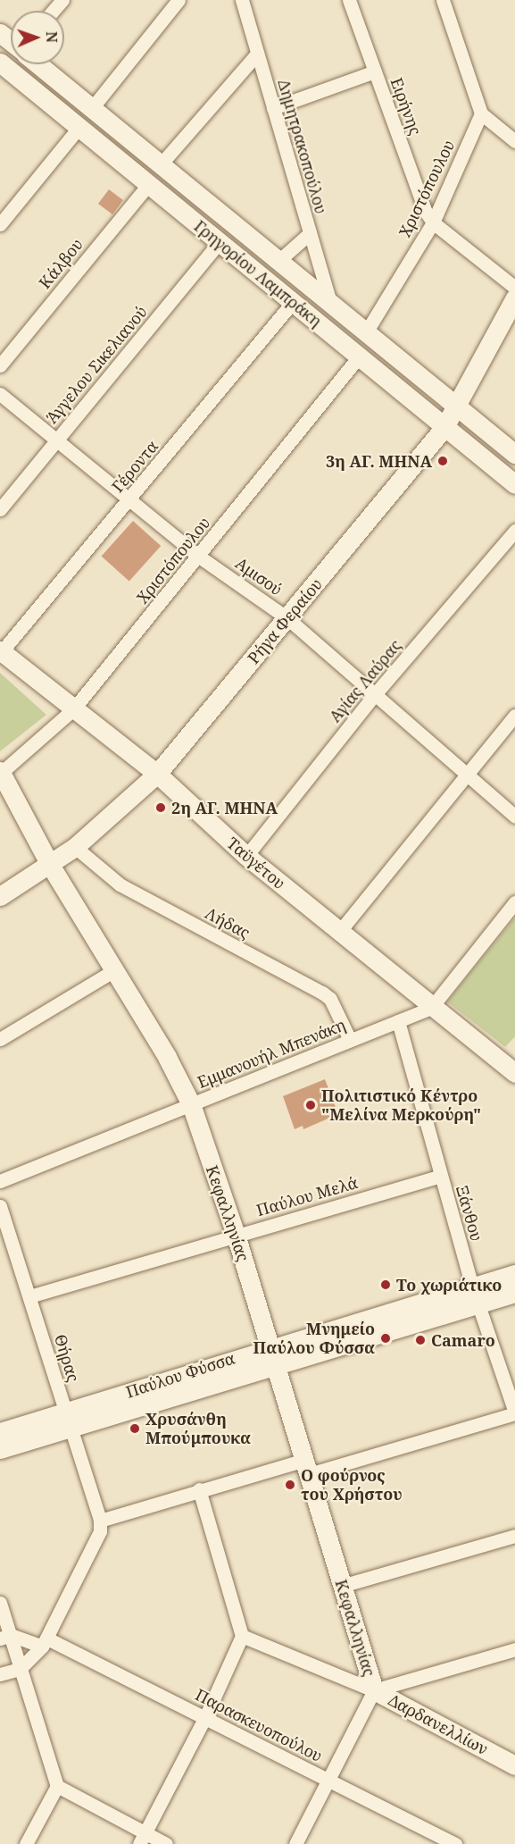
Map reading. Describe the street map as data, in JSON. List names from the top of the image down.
{
  "streets": {
    "street": [
      "Ειρήνης",
      "Δημητρακοπούλου",
      "Χριστόπουλου",
      "Κάλβου",
      "Γρηγορίου Λαμπράκη",
      "Άγγελου Σικελιανού",
      "Γέροντα",
      "Αμισού",
      "Ρήγα Φεραίου",
      "Αγίας Λαύρας",
      "Ταϋγέτου",
      "Λήδας",
      "Εμμανουήλ Μπενάκη",
      "Παύλου Μελά",
      "Κεφαλληνίας",
      "Ξάνθου",
      "Θήρας",
      "Παύλου Φύσσα",
      "Δαρδανελλίων",
      "Παρασκευοπούλου"
    ]
  },
  "crossings": [
    ["Ειρήνης", "Χριστόπουλου"],
    ["Δημητρακοπούλου", "Γρηγορίου Λαμπράκη"],
    ["Χριστόπουλου", "Γρηγορίου Λαμπράκη"],
    ["Χριστόπουλου", "Αμισού"],
    ["Χριστόπουλου", "Ταϋγέτου"],
    ["Χριστόπουλου", "Κεφαλληνίας"],
    ["Κάλβου", "Γρηγορίου Λαμπράκη"],
    ["Γρηγορίου Λαμπράκη", "Άγγελου Σικελιανού"],
    ["Γρηγορίου Λαμπράκη", "Γέροντα"],
    ["Γρηγορίου Λαμπράκη", "Ρήγα Φεραίου"],
    ["Άγγελου Σικελιανού", "Αμισού"],
    ["Γέροντα", "Αμισού"],
    ["Γέροντα", "Ταϋγέτου"],
    ["Αμισού", "Ρήγα Φεραίου"],
    ["Αμισού", "Αγίας Λαύρας"],
    ["Ρήγα Φεραίου", "Ταϋγέτου"],
    ["Ρήγα Φεραίου", "Λήδας"],
    ["Ρήγα Φεραίου", "Κεφαλληνίας"],
    ["Αγίας Λαύρας", "Ταϋγέτου"],
    ["Ταϋγέτου", "Εμμανουήλ Μπενάκη"],
    ["Λήδας", "Εμμανουήλ Μπενάκη"],
    ["Εμμανουήλ Μπενάκη", "Κεφαλληνίας"],
    ["Εμμανουήλ Μπενάκη", "Ξάνθου"],
    ["Παύλου Μελά", "Κεφαλληνίας"],
    ["Παύλου Μελά", "Ξάνθου"],
    ["Παύλου Μελά", "Θήρας"],
    ["Κεφαλληνίας", "Παύλου Φύσσα"],
    ["Κεφαλληνίας", "Δαρδανελλίων"],
    ["Ξάνθου", "Παύλου Φύσσα"],
    ["Θήρας", "Παύλου Φύσσα"]
  ],
  "places": [
    "3η ΑΓ. ΜΗΝΑ",
    "2η ΑΓ. ΜΗΝΑ",
    "Πολιτιστικό Κέντρο \"Μελίνα Μερκούρη\"",
    "Το χωριάτικο",
    "Μνημείο Παύλου Φύσσα",
    "Camaro",
    "Χρυσάνθη Μπούμπουκα",
    "Ο φούρνος του Χρήστου"
  ],
  "north": "right"
}
